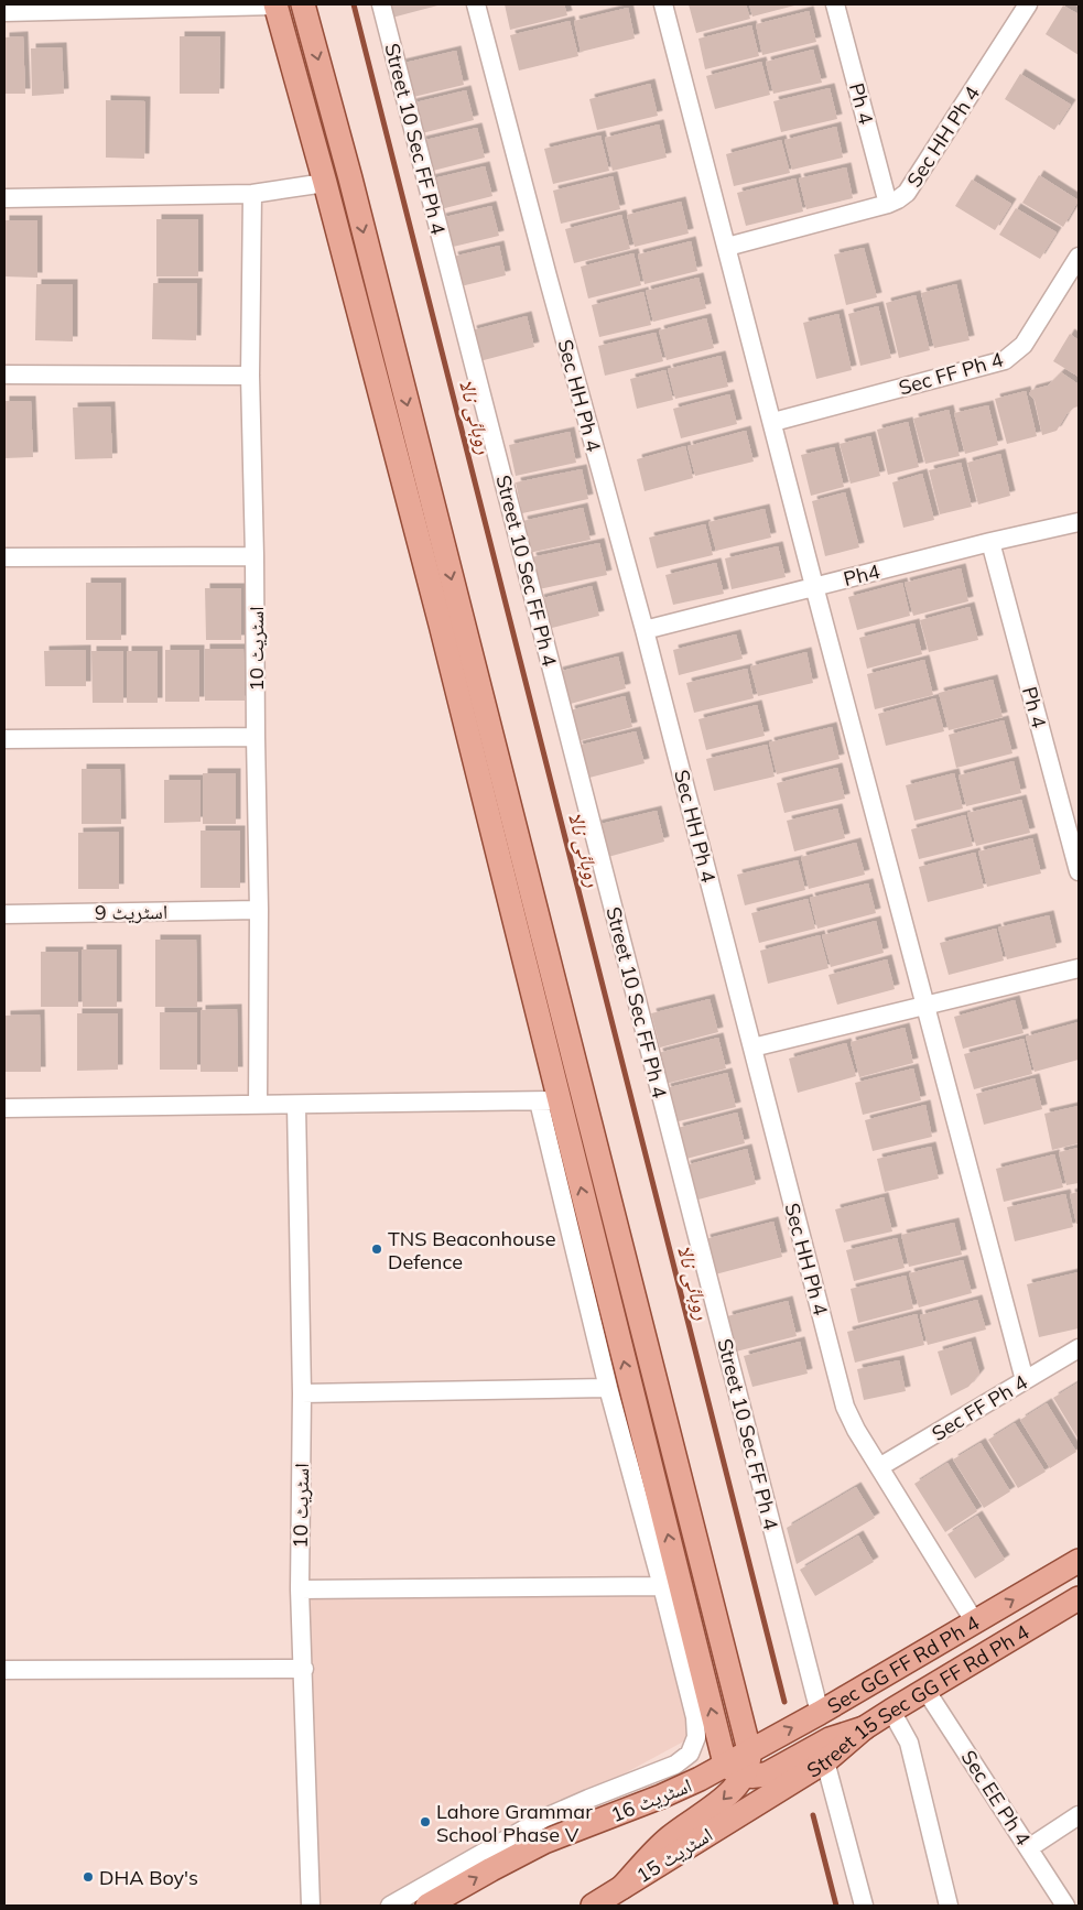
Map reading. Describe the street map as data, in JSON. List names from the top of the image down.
{
  "streets": {
    "main road": [
      "Sec GG FF Rd Ph 4",
      "Street 15 Sec GG FF Rd Ph 4",
      "اسٹریٹ 16",
      "اسٹریٹ 15"
    ],
    "street": [
      "Ph 4",
      "Sec HH Ph 4",
      "Street 10 Sec FF Ph 4",
      "Sec FF Ph 4",
      "Ph4",
      "اسٹریٹ 10",
      "اسٹریٹ 9",
      "Sec EE Ph 4"
    ]
  },
  "crossings": [
    ["Ph 4", "Sec HH Ph 4"],
    ["Ph 4", "Ph4"],
    ["Sec HH Ph 4", "Sec FF Ph 4"],
    ["Sec HH Ph 4", "Ph4"],
    ["Sec HH Ph 4", "Sec GG FF Rd Ph 4"],
    ["Street 10 Sec FF Ph 4", "Sec GG FF Rd Ph 4"],
    ["اسٹریٹ 10", "اسٹریٹ 9"],
    ["Sec GG FF Rd Ph 4", "اسٹریٹ 16"],
    ["Street 15 Sec GG FF Rd Ph 4", "Sec EE Ph 4"],
    ["Street 15 Sec GG FF Rd Ph 4", "اسٹریٹ 15"]
  ],
  "one_way": ["اسٹریٹ 16"],
  "water": ["روہائی نالا"],
  "places": ["TNS Beaconhouse Defence", "Lahore Grammar School Phase V", "DHA Boy's"]
}
